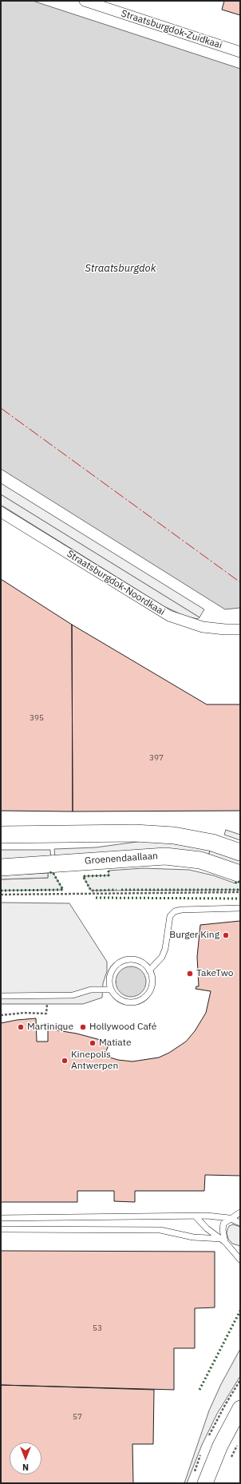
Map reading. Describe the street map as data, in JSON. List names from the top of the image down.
{
  "streets": {
    "main road": ["Groenendaallaan"],
    "street": ["Straatsburgdok-Zuidkaai", "Straatsburgdok-Noordkaai"]
  },
  "water": ["Straatsburgdok"],
  "places": [
    "Burger King",
    "TakeTwo",
    "Martinique",
    "Hollywood Café",
    "Matiate",
    "Kinepolis Antwerpen"
  ],
  "house_numbers": [
    "395",
    "397",
    "53",
    "57"
  ],
  "north": "bottom"
}
